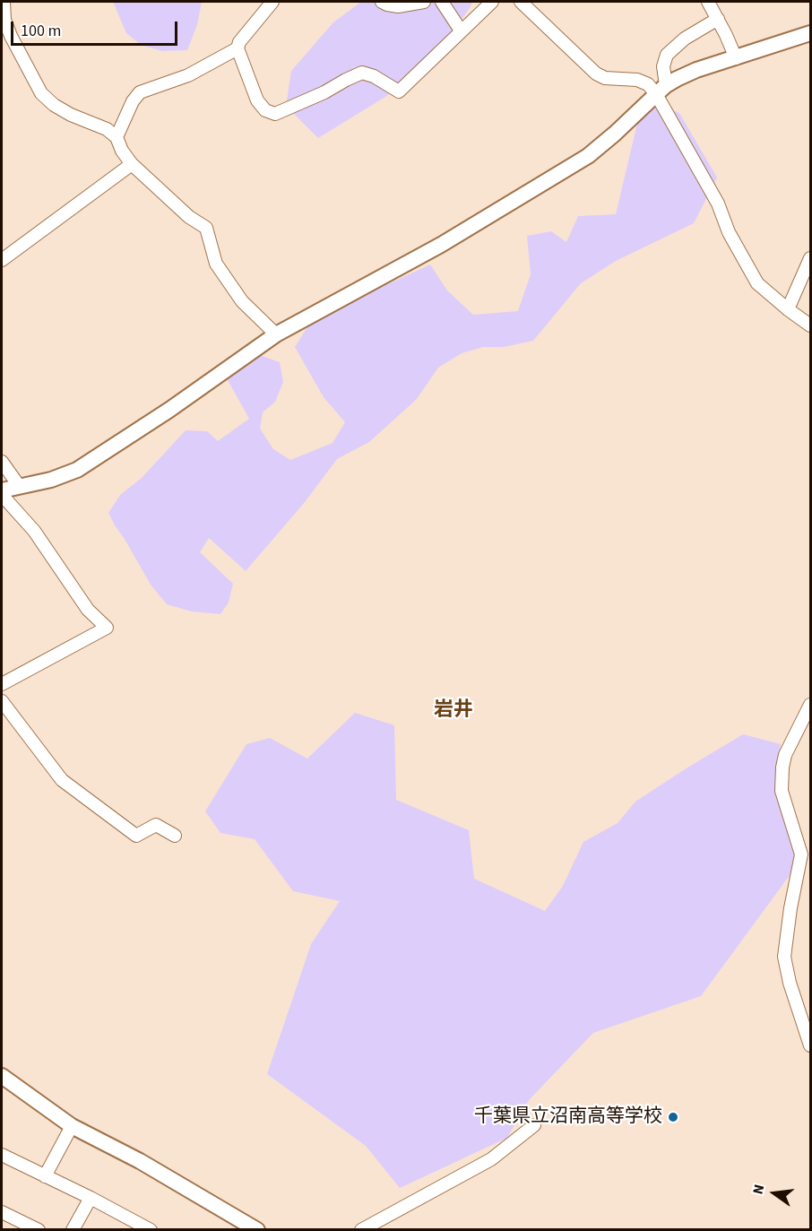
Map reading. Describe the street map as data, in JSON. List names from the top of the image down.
{
  "districts": ["岩井"],
  "places": ["千葉県立沼南高等学校"],
  "scale_bar": "100 m",
  "north": "left"
}
